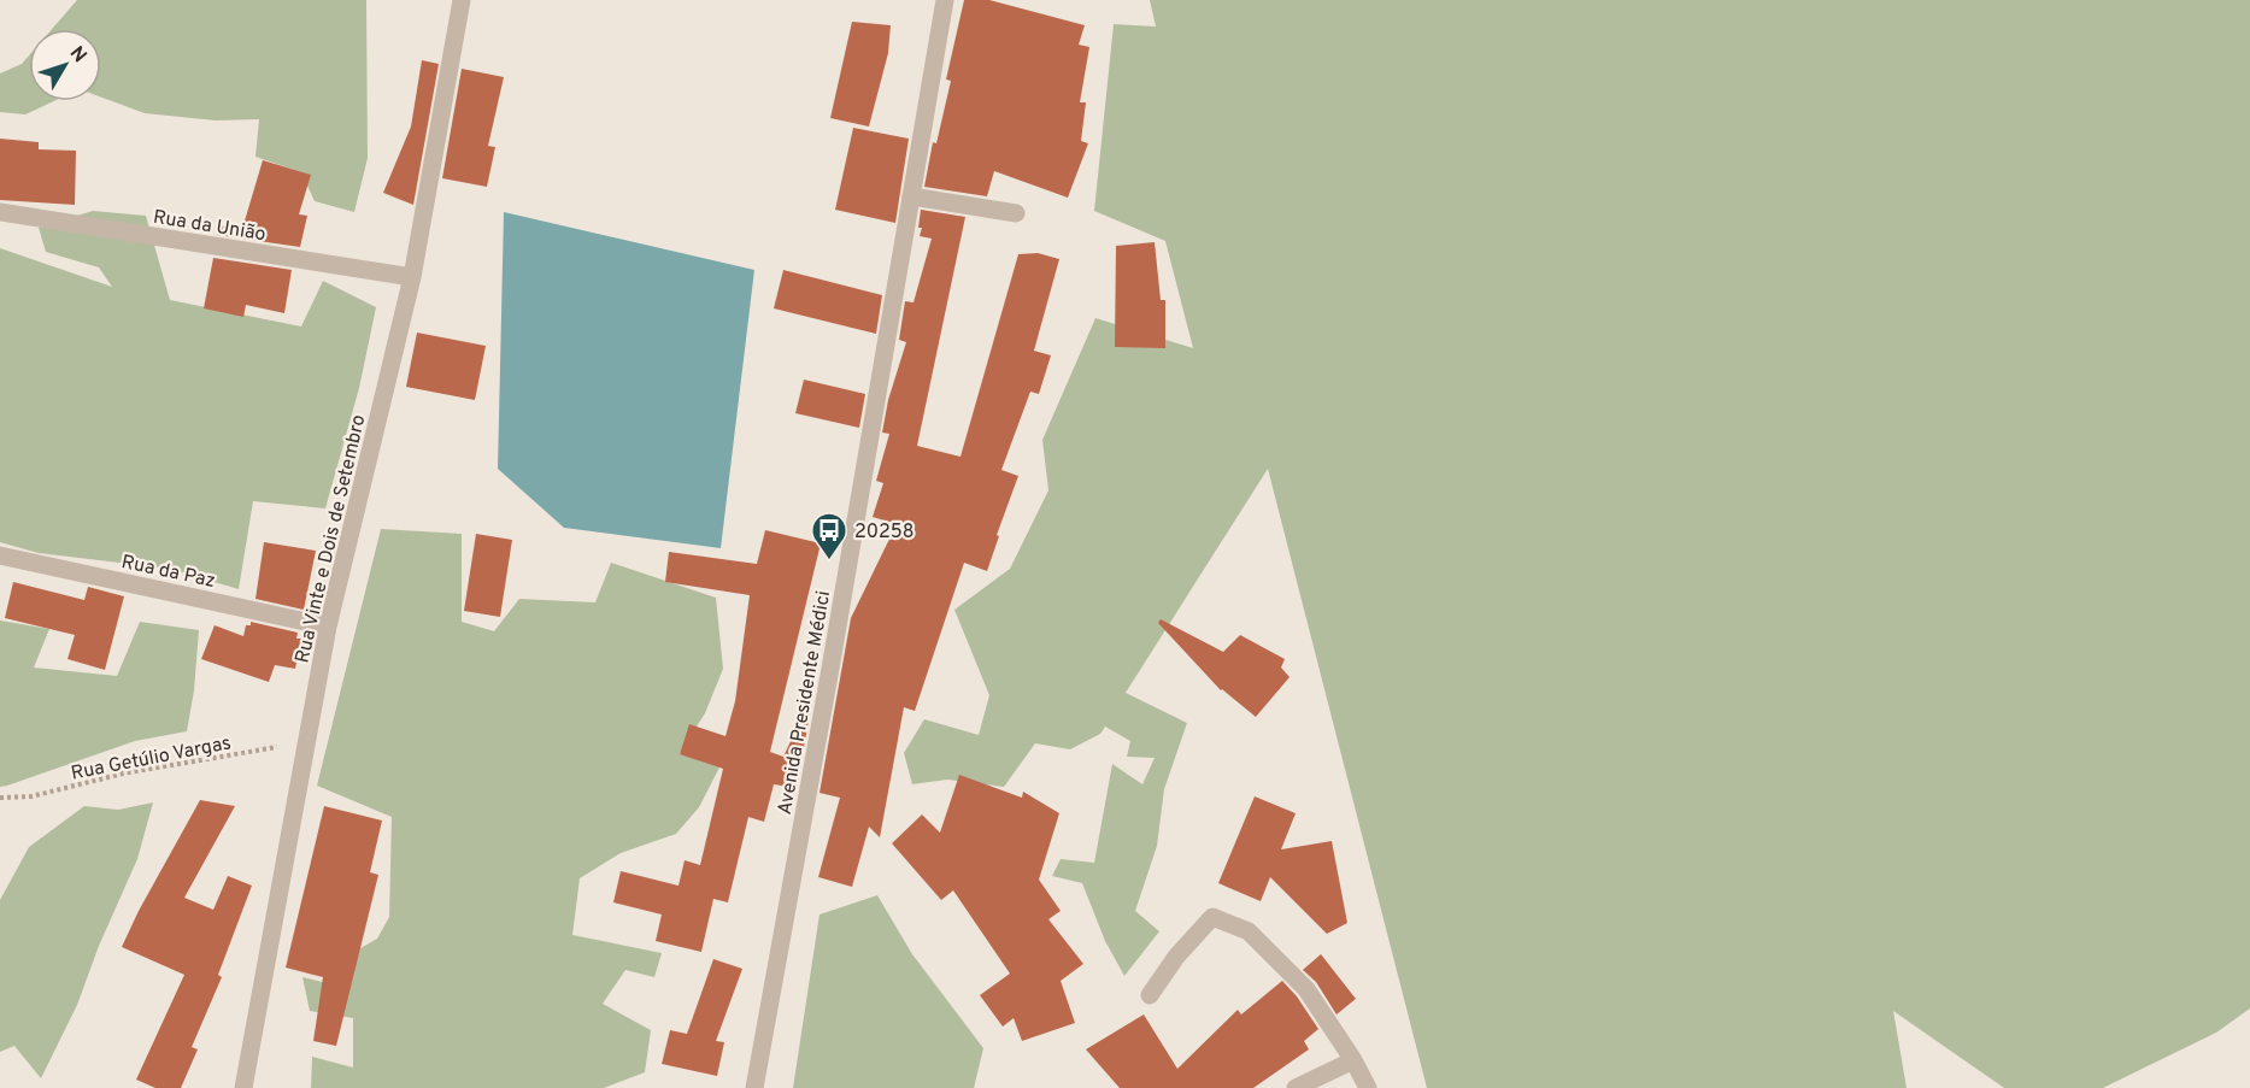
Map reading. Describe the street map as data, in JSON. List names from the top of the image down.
{
  "streets": {
    "street": [
      "Rua da União",
      "Rua Vinte e Dois de Setembro",
      "Rua da Paz",
      "Avenida Presidente Médici"
    ],
    "path": ["Rua Getúlio Vargas"]
  },
  "crossings": [
    ["Rua da União", "Rua Vinte e Dois de Setembro"],
    ["Rua Vinte e Dois de Setembro", "Rua da Paz"],
    ["Rua Vinte e Dois de Setembro", "Rua Getúlio Vargas"]
  ],
  "places": {
    "bus stop": ["20258"]
  },
  "north": "top right"
}
